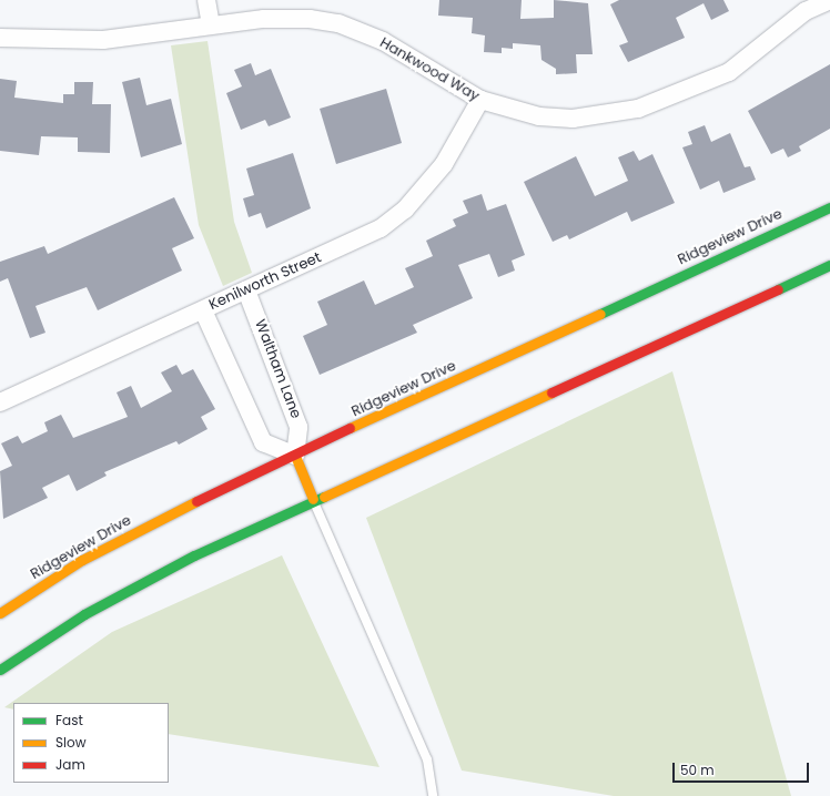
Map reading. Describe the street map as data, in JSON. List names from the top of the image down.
{
  "streets": {
    "main road": ["Ridgeview Drive"],
    "street": ["Hankwood Way", "Kenilworth Street", "Waltham Lane"]
  },
  "crossings": [
    ["Hankwood Way", "Kenilworth Street"],
    ["Ridgeview Drive", "Waltham Lane"],
    ["Kenilworth Street", "Waltham Lane"]
  ],
  "legend": ["Fast", "Slow", "Jam"],
  "scale_bar": "50 m"
}
